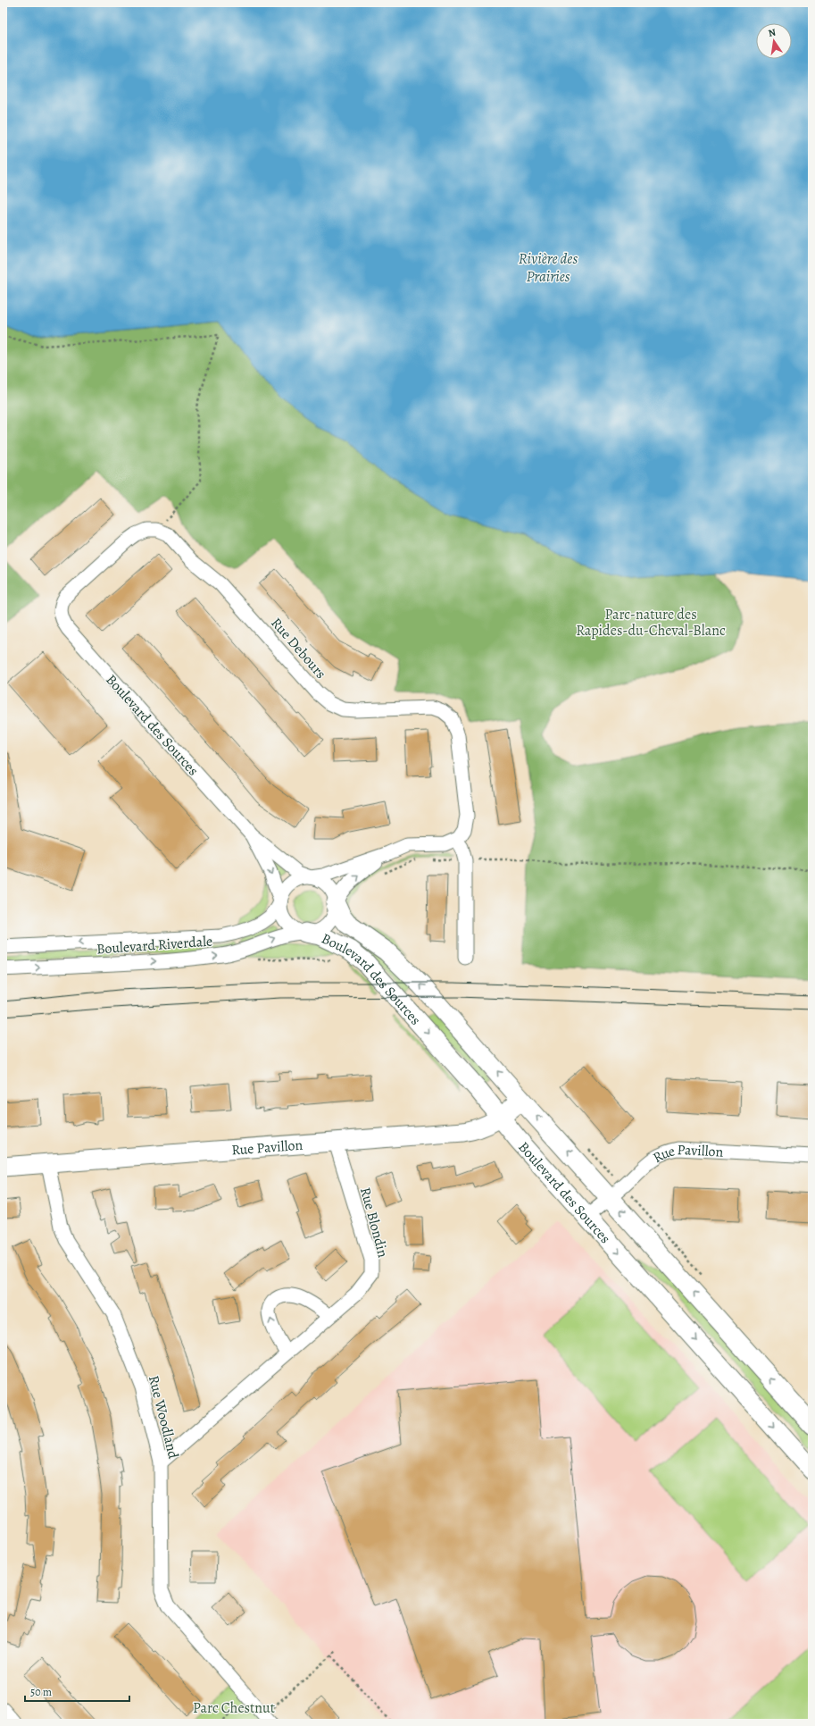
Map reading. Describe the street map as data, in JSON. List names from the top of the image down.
{
  "streets": {
    "street": [
      "Rue Debours",
      "Boulevard des Sources",
      "Boulevard Riverdale",
      "Rue Pavillon",
      "Rue Blondin",
      "Rue Woodland"
    ]
  },
  "crossings": [
    ["Rue Debours", "Boulevard des Sources"],
    ["Boulevard des Sources", "Boulevard Riverdale"],
    ["Boulevard des Sources", "Rue Pavillon"],
    ["Rue Pavillon", "Rue Blondin"],
    ["Rue Pavillon", "Rue Woodland"],
    ["Rue Blondin", "Rue Woodland"]
  ],
  "water": ["Rivière des Prairies"],
  "parks": ["Parc-nature des Rapides-du-Cheval-Blanc", "Parc Chestnut"],
  "scale_bar": "50 m",
  "north": "top"
}
